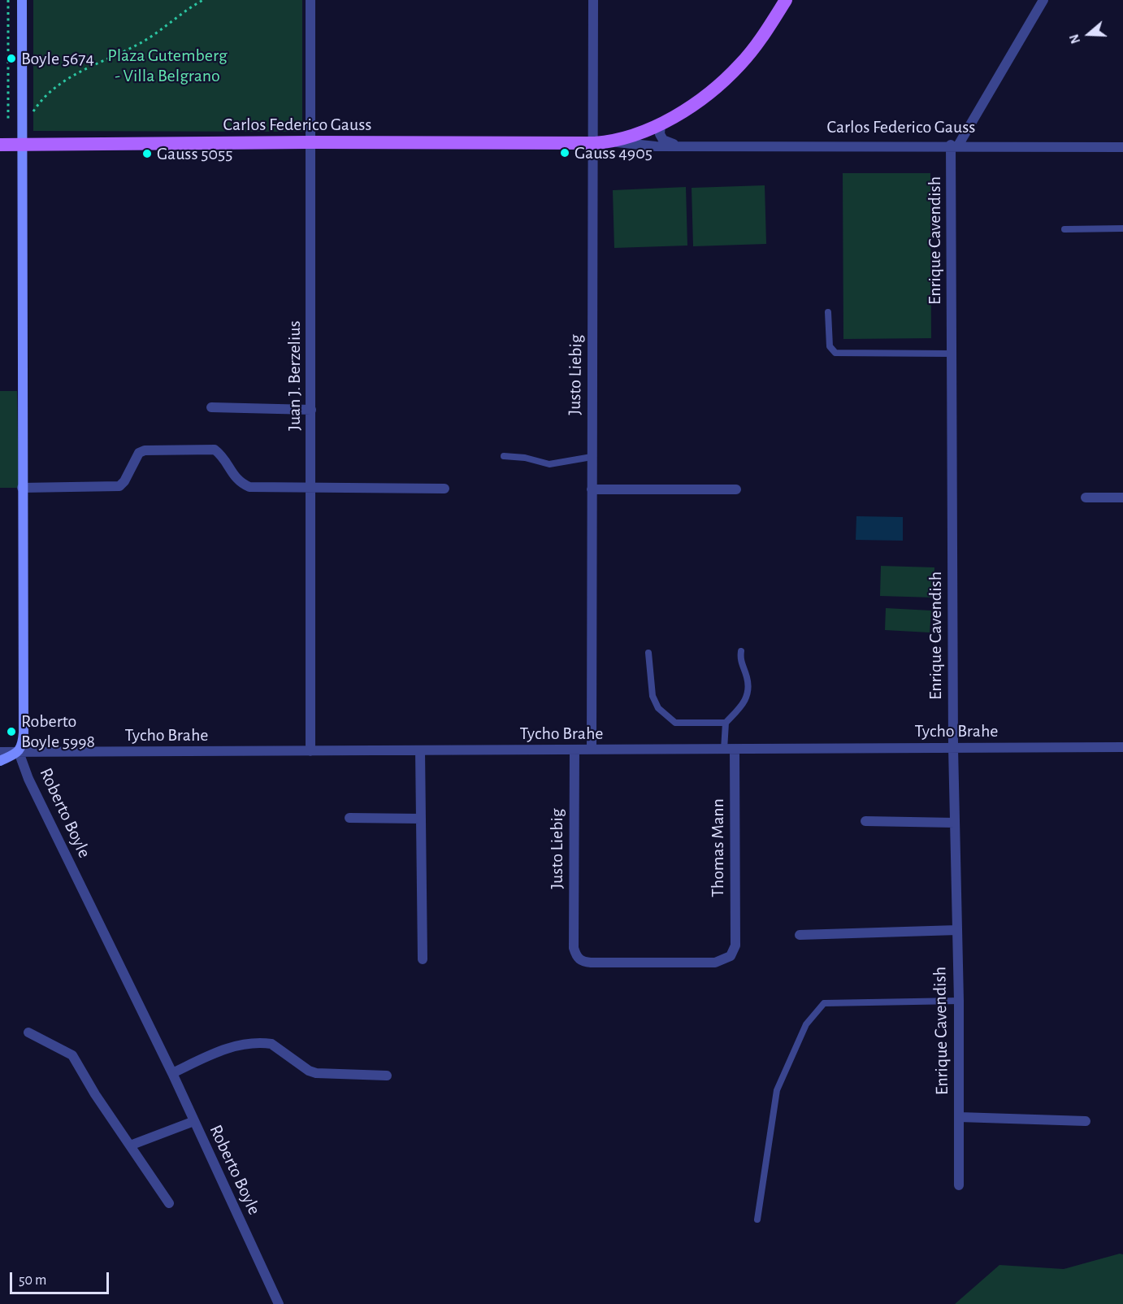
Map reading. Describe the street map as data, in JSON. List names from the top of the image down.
{
  "streets": {
    "main road": ["Carlos Federico Gauss", "Roberto Boyle"],
    "street": [
      "Enrique Cavendish",
      "Justo Liebig",
      "Juan J. Berzelius",
      "Tycho Brahe",
      "Thomas Mann"
    ]
  },
  "crossings": [
    ["Carlos Federico Gauss", "Enrique Cavendish"],
    ["Carlos Federico Gauss", "Justo Liebig"],
    ["Carlos Federico Gauss", "Juan J. Berzelius"],
    ["Carlos Federico Gauss", "Roberto Boyle"],
    ["Enrique Cavendish", "Tycho Brahe"],
    ["Justo Liebig", "Tycho Brahe"],
    ["Justo Liebig", "Thomas Mann"],
    ["Juan J. Berzelius", "Tycho Brahe"],
    ["Tycho Brahe", "Roberto Boyle"],
    ["Tycho Brahe", "Thomas Mann"]
  ],
  "parks": ["Plaza Gutemberg - Villa Belgrano"],
  "places": [
    "Boyle 5674",
    "Gauss 4905",
    "Gauss 5055",
    "Roberto Boyle 5998"
  ],
  "scale_bar": "50 m",
  "north": "left"
}
